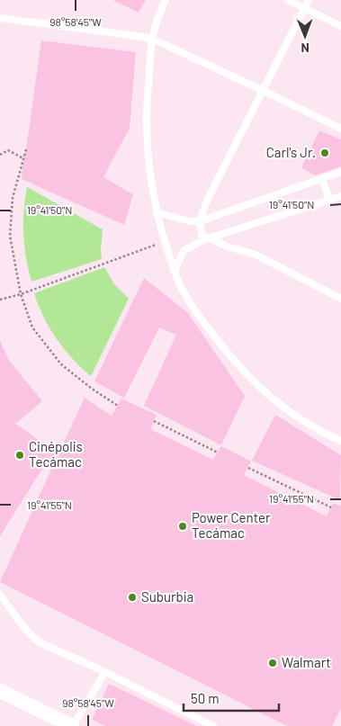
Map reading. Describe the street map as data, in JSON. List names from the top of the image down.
{
  "places": [
    "Carl's Jr.",
    "Cinépolis Tecámac",
    "Power Center Tecámac",
    "Suburbia",
    "Walmart"
  ],
  "scale_bar": "50 m",
  "north": "bottom",
  "coordinates": ["98°58'45\"W", "19°41'50\"N", "19°41'55\"N"]
}
